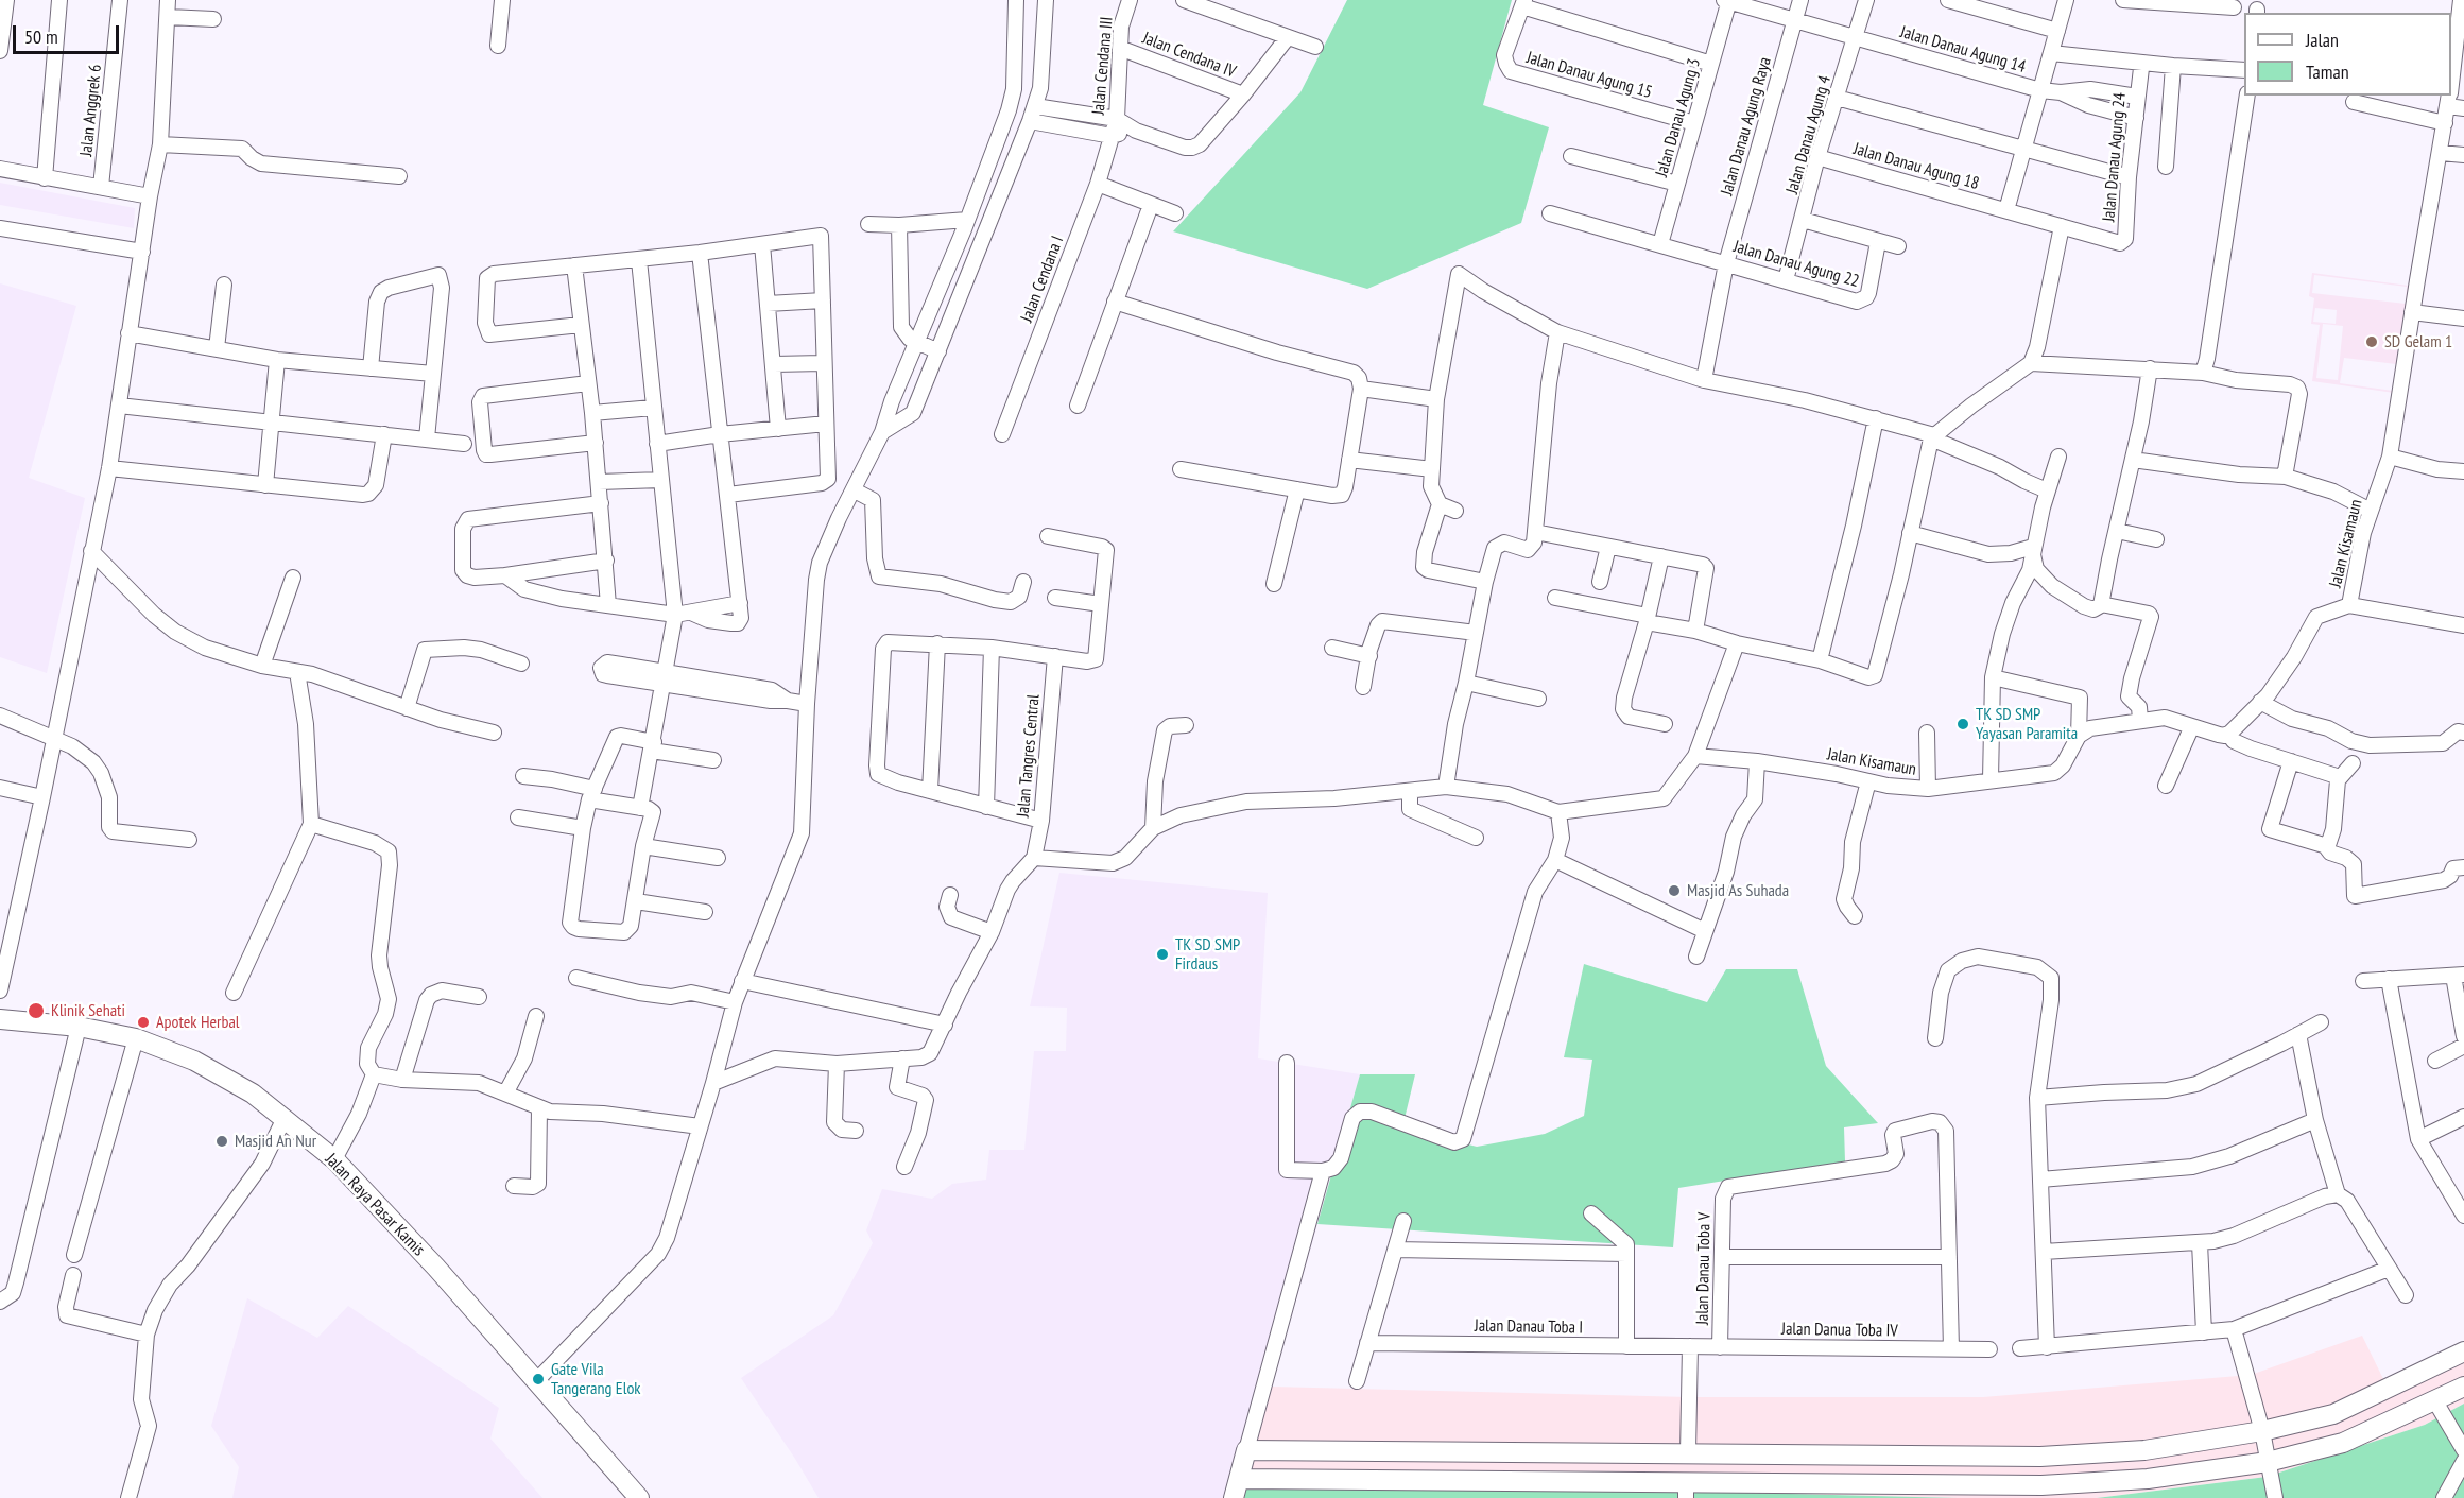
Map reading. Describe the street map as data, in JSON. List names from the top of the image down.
{
  "streets": {
    "main road": ["Jalan Raya Pasar Kamis"],
    "street": [
      "Jalan Danau Agung 14",
      "Jalan Cendana IV",
      "Jalan Cendana III",
      "Jalan Danau Agung 15",
      "Jalan Anggrek 6",
      "Jalan Danau Agung 3",
      "Jalan Danau Agung Raya",
      "Jalan Danau Agung 4",
      "Jalan Danau Agung 24",
      "Jalan Danau Agung 18",
      "Jalan Danau Agung 22",
      "Jalan Cendana I",
      "Jalan Kisamaun",
      "Jalan Tangres Central",
      "Jalan Danau Toba V",
      "Jalan Danau Toba I",
      "Jalan Danua Toba IV"
    ]
  },
  "crossings": [
    ["Jalan Danau Agung 14", "Jalan Danau Agung 3"],
    ["Jalan Danau Agung 14", "Jalan Danau Agung Raya"],
    ["Jalan Danau Agung 14", "Jalan Danau Agung 4"],
    ["Jalan Danau Agung 14", "Jalan Danau Agung 24"],
    ["Jalan Cendana IV", "Jalan Cendana III"],
    ["Jalan Cendana III", "Jalan Cendana I"],
    ["Jalan Danau Agung 15", "Jalan Danau Agung 3"],
    ["Jalan Danau Agung 3", "Jalan Danau Agung 22"],
    ["Jalan Danau Agung Raya", "Jalan Danau Agung 22"],
    ["Jalan Danau Agung 4", "Jalan Danau Agung 18"],
    ["Jalan Danau Agung 4", "Jalan Danau Agung 22"],
    ["Jalan Danau Agung 24", "Jalan Danau Agung 18"],
    ["Jalan Danau Toba V", "Jalan Danua Toba IV"],
    ["Jalan Danau Toba I", "Jalan Danua Toba IV"]
  ],
  "places": [
    "SD Gelam 1",
    "TK SD SMP Yayasan Paramita",
    "Masjid As Suhada",
    "TK SD SMP Firdaus",
    "Klinik Sehati",
    "Apotek Herbal",
    "Masjid An Nur",
    "Gate Vila Tangerang Elok"
  ],
  "legend": ["Jalan", "Taman"],
  "scale_bar": "50 m"
}
